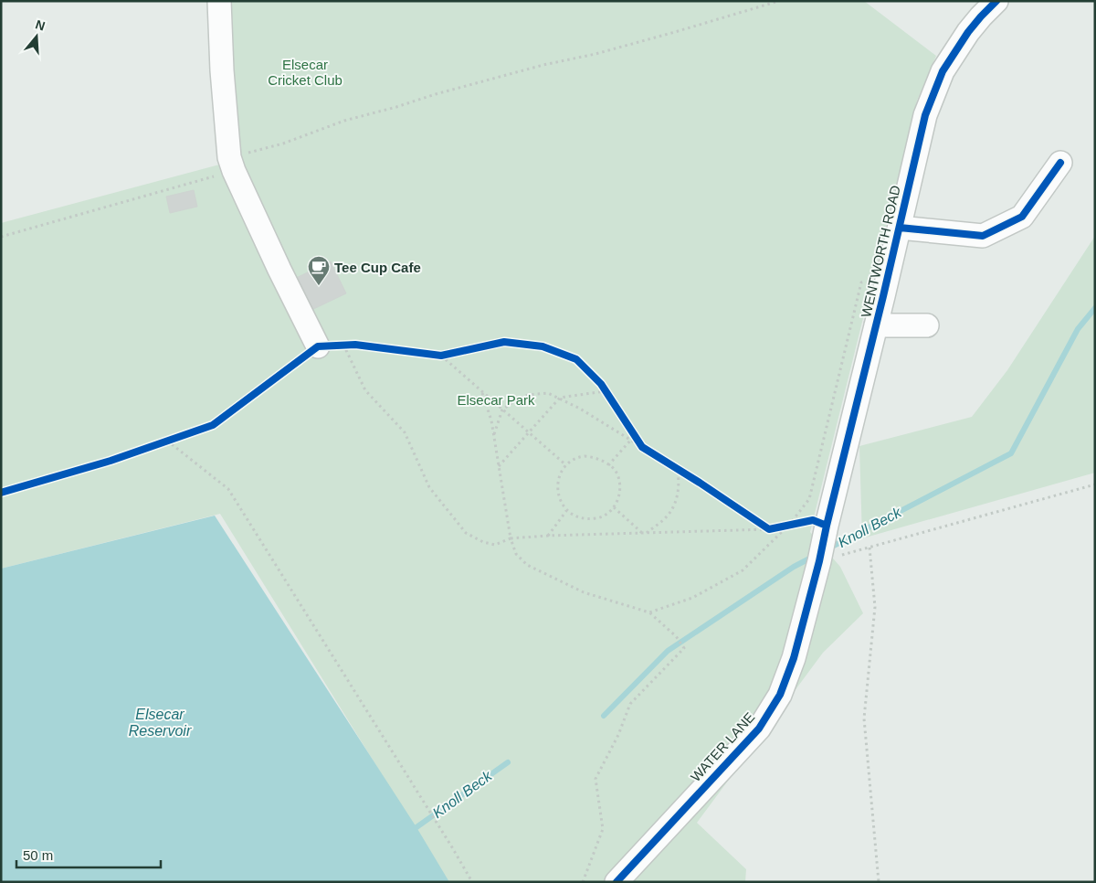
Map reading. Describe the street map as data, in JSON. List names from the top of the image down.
{
  "streets": {
    "street": ["WENTWORTH ROAD", "WATER LANE"]
  },
  "crossings": [
    ["WENTWORTH ROAD", "WATER LANE"]
  ],
  "water": ["Knoll Beck", "Elsecar Reservoir"],
  "parks": ["Elsecar Cricket Club", "Elsecar Park"],
  "places": {
    "cafe": ["Tee Cup Cafe"]
  },
  "scale_bar": "50 m",
  "north": "top"
}
